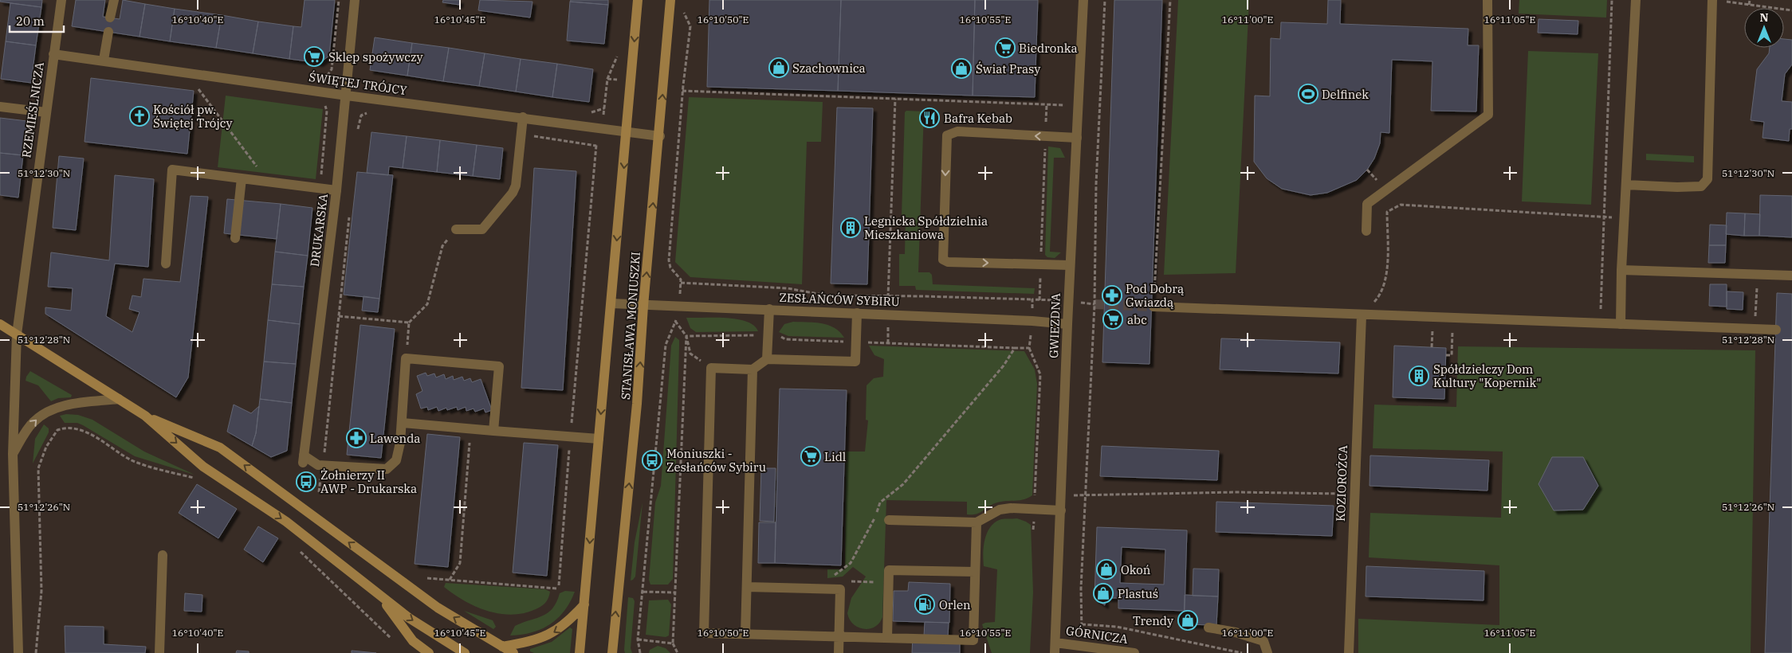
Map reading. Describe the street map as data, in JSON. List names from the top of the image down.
{
  "streets": {
    "street": [
      "ŚWIĘTEJ TRÓJCY",
      "RZEMIEŚLNICZA",
      "DRUKARSKA",
      "ZESŁAŃCÓW SYBIRU",
      "STANISŁAWA MONIUSZKI",
      "GWIEZDNA",
      "KOZIOROŻCA",
      "GÓRNICZA"
    ]
  },
  "crossings": [
    ["ŚWIĘTEJ TRÓJCY", "RZEMIEŚLNICZA"],
    ["ŚWIĘTEJ TRÓJCY", "DRUKARSKA"],
    ["ŚWIĘTEJ TRÓJCY", "STANISŁAWA MONIUSZKI"],
    ["ZESŁAŃCÓW SYBIRU", "STANISŁAWA MONIUSZKI"],
    ["ZESŁAŃCÓW SYBIRU", "GWIEZDNA"],
    ["GWIEZDNA", "GÓRNICZA"]
  ],
  "places": {
    "supermarket": [
      "Biedronka",
      "Sklep spożywczy",
      "abc",
      "Lidl"
    ],
    "shop": [
      "Szachownica",
      "Świat Prasy",
      "Okoń",
      "Plastuś",
      "Trendy"
    ],
    "sports": ["Delfinek"],
    "church": ["Kościół pw. Świętej Trójcy"],
    "restaurant": ["Bafra Kebab"],
    "building": ["Legnicka Spółdzielnia Mieszkaniowa", "Spółdzielczy Dom Kultury \"Kopernik\""],
    "pharmacy": ["Pod Dobrą Gwiazdą", "Lawenda"],
    "bus stop": ["Moniuszki - Zesłańców Sybiru", "Żołnierzy II AWP - Drukarska"],
    "fuel station": ["Orlen"]
  },
  "scale_bar": "20 m",
  "north": "top",
  "coordinates": [
    "16°10'40\"E",
    "16°10'45\"E",
    "16°10'50\"E",
    "16°10'55\"E",
    "16°11'00\"E",
    "16°11'05\"E",
    "51°12'30\"N",
    "51°12'28\"N",
    "51°12'26\"N"
  ]
}
